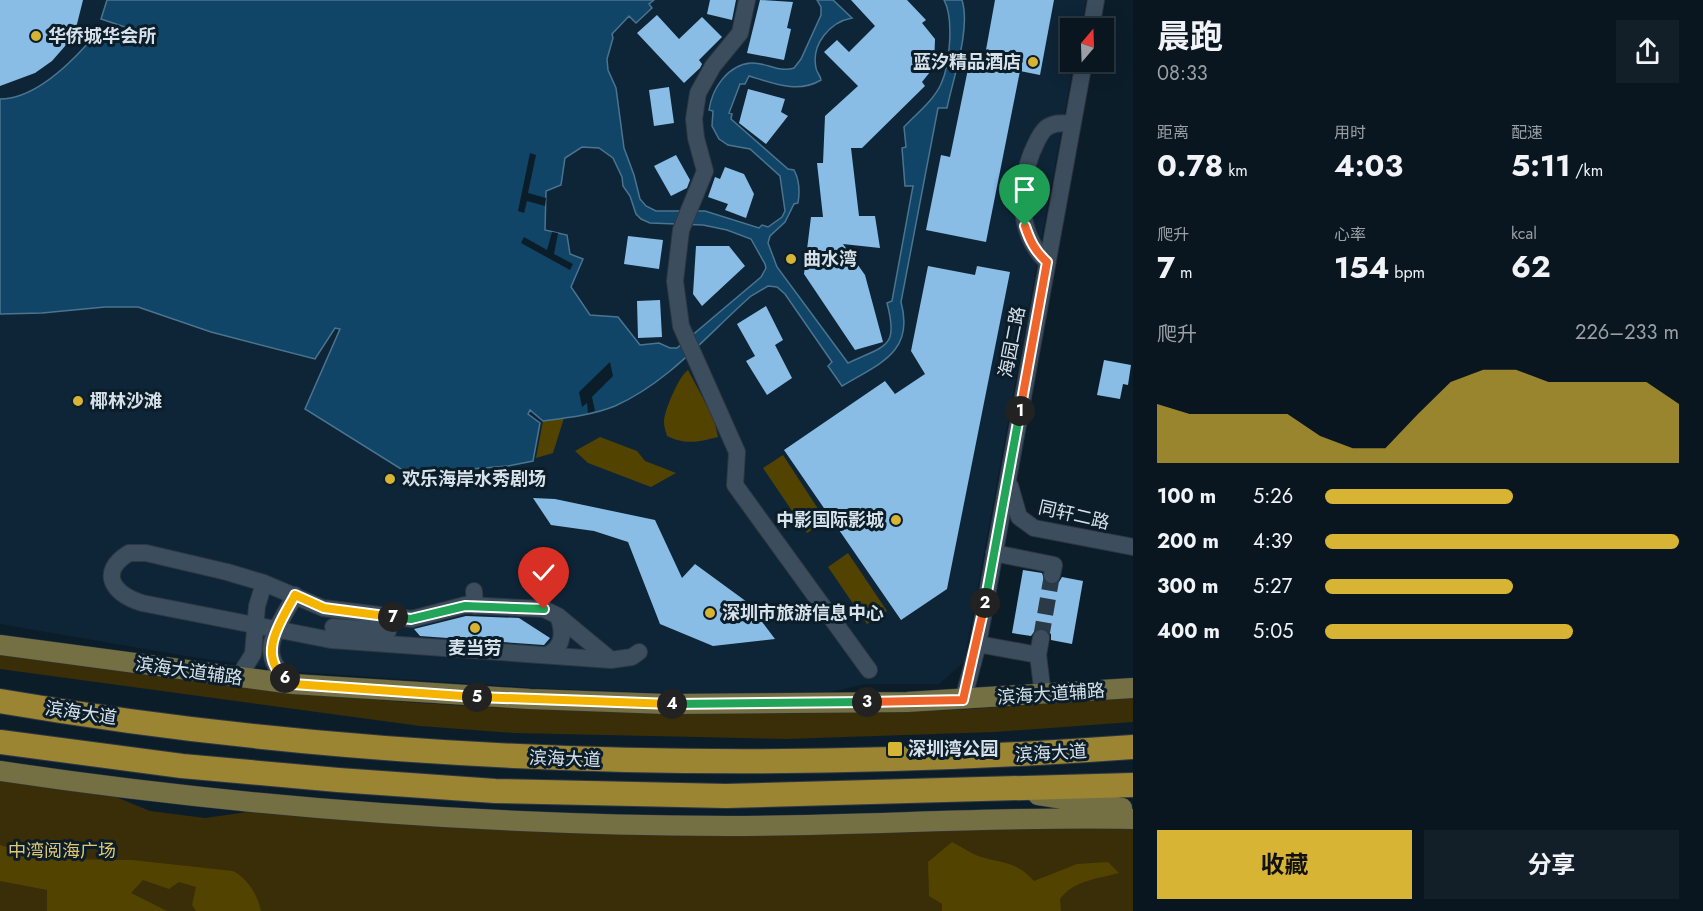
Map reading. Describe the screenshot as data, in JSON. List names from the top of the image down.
{
  "streets": {
    "highway": ["滨海大道"],
    "main road": ["滨海大道辅路"],
    "street": ["海园二路", "同轩二路"]
  },
  "crossings": [
    ["海园二路", "同轩二路"],
    ["海园二路", "滨海大道辅路"]
  ],
  "parks": ["中湾阅海广场"],
  "places": {
    "other": [
      "华侨城华会所",
      "蓝汐精品酒店",
      "曲水湾",
      "椰林沙滩",
      "欢乐海岸水秀剧场",
      "中影国际影城",
      "深圳市旅游信息中心",
      "麦当劳"
    ],
    "transit": ["深圳湾公园"]
  },
  "north": "top",
  "page": {
    "heading": ["晨跑", "08:33"],
    "stats": [
      ["距离", "0.78 km"],
      ["用时", "4:03"],
      ["配速", "5:11 /km"],
      ["爬升", "7 m"],
      ["心率", "154 bpm"],
      ["kcal", "62"]
    ],
    "chart": ["爬升", "226–233 m"],
    "pins": [
      "1",
      "2",
      "7",
      "6",
      "5",
      "3",
      "4"
    ],
    "list": [
      {
        "name": "100 m",
        "note": "5:26"
      },
      {
        "name": "200 m",
        "note": "4:39"
      },
      {
        "name": "300 m",
        "note": "5:27"
      },
      {
        "name": "400 m",
        "note": "5:05"
      }
    ],
    "buttons": ["收藏", "分享"]
  }
}
